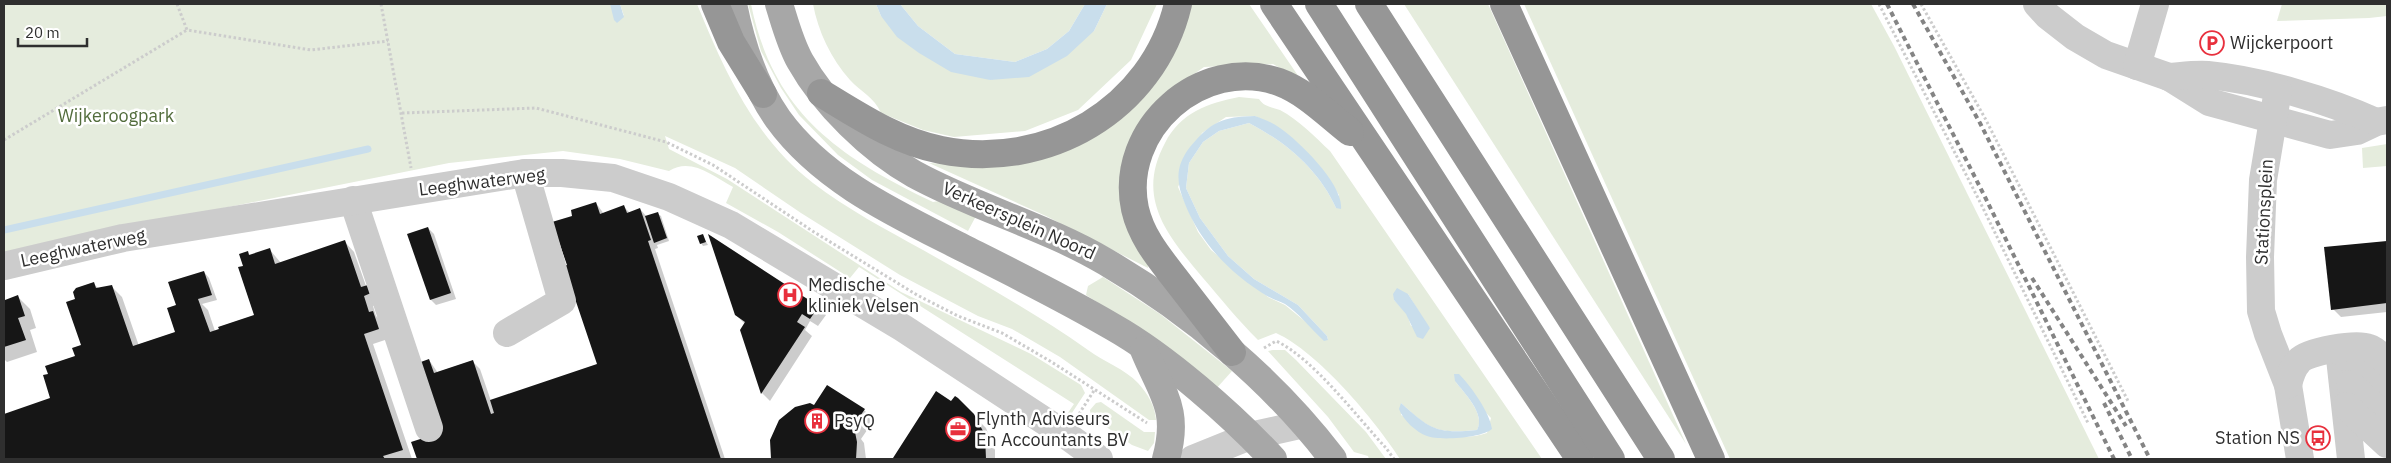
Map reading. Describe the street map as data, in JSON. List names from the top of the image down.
{
  "streets": {
    "main road": ["Verkeersplein Noord"],
    "street": ["Leeghwaterweg", "Stationsplein"]
  },
  "parks": ["Wijkeroogpark"],
  "places": {
    "parking": ["Wijckerpoort"],
    "hospital": ["Medische kliniek Velsen"],
    "building": ["PsyQ"],
    "office": ["Flynth Adviseurs En Accountants BV"],
    "bus stop": ["Station NS"]
  },
  "scale_bar": "20 m"
}
